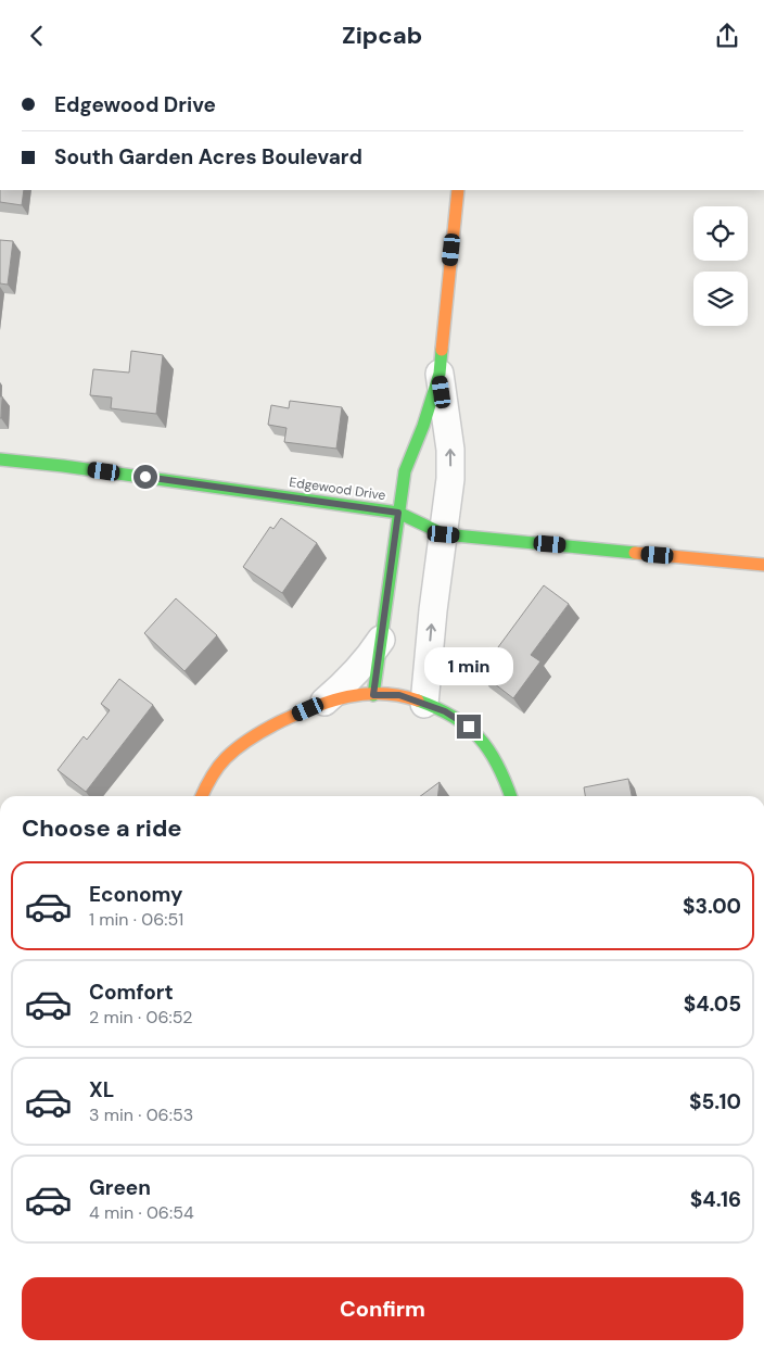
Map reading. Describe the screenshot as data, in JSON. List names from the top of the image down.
{
  "streets": {
    "street": ["Edgewood Drive"]
  },
  "page": {
    "header": "Zipcab",
    "banner": ["Edgewood Drive", "South Garden Acres Boulevard"],
    "bubble": "1 min",
    "heading": "Choose a ride",
    "list": [
      {
        "name": "Economy",
        "note": "1 min · 06:51",
        "value": "$3.00"
      },
      {
        "name": "Comfort",
        "note": "2 min · 06:52",
        "value": "$4.05"
      },
      {
        "name": "XL",
        "note": "3 min · 06:53",
        "value": "$5.10"
      },
      {
        "name": "Green",
        "note": "4 min · 06:54",
        "value": "$4.16"
      }
    ],
    "buttons": "Confirm"
  }
}
